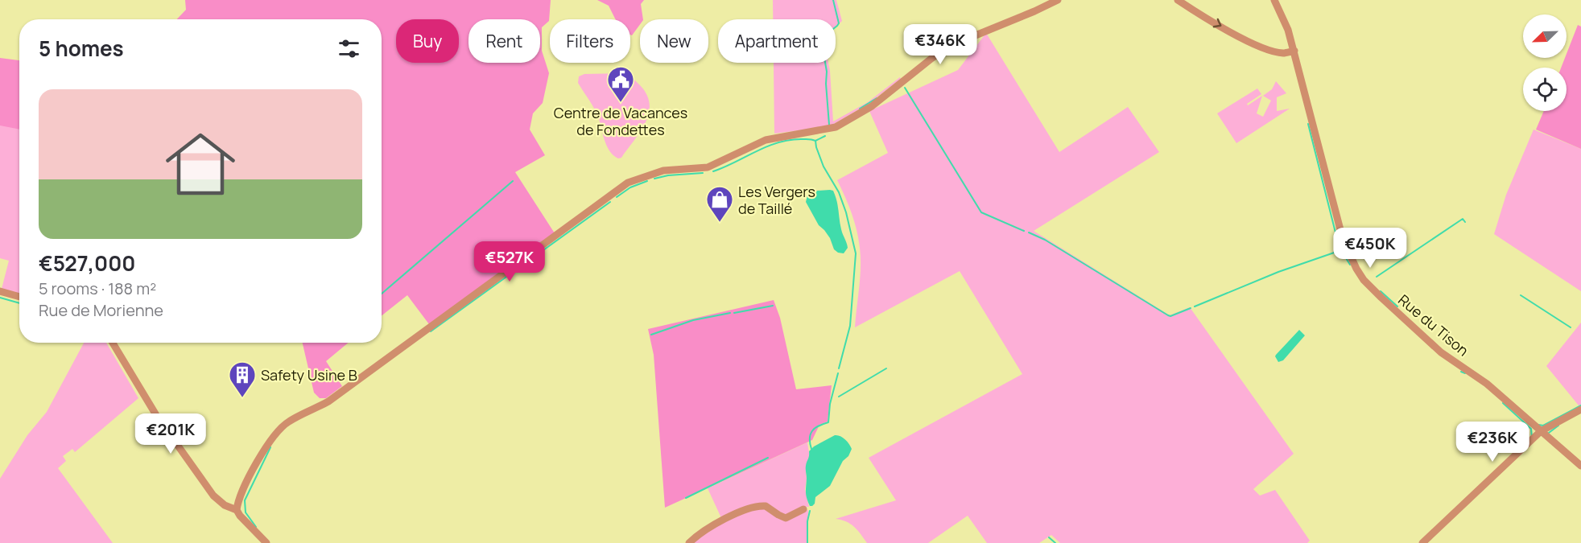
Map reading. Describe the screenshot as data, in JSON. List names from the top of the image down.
{
  "streets": {
    "street": ["Rue du Tison"]
  },
  "places": {
    "public building": ["Centre de Vacances de Fondettes"],
    "shop": ["Les Vergers de Taillé"],
    "building": ["Safety Usine B"]
  },
  "north": "bottom left",
  "page": {
    "chip": [
      "Buy",
      "Rent",
      "Filters",
      "New",
      "Apartment"
    ],
    "heading": "5 homes",
    "price": [
      "€346K",
      "€450K",
      "€527K",
      "€201K",
      "€236K"
    ],
    "list": [
      {
        "name": "€527,000",
        "note": "5 rooms · 188 m² · Rue de Morienne"
      }
    ]
  }
}
